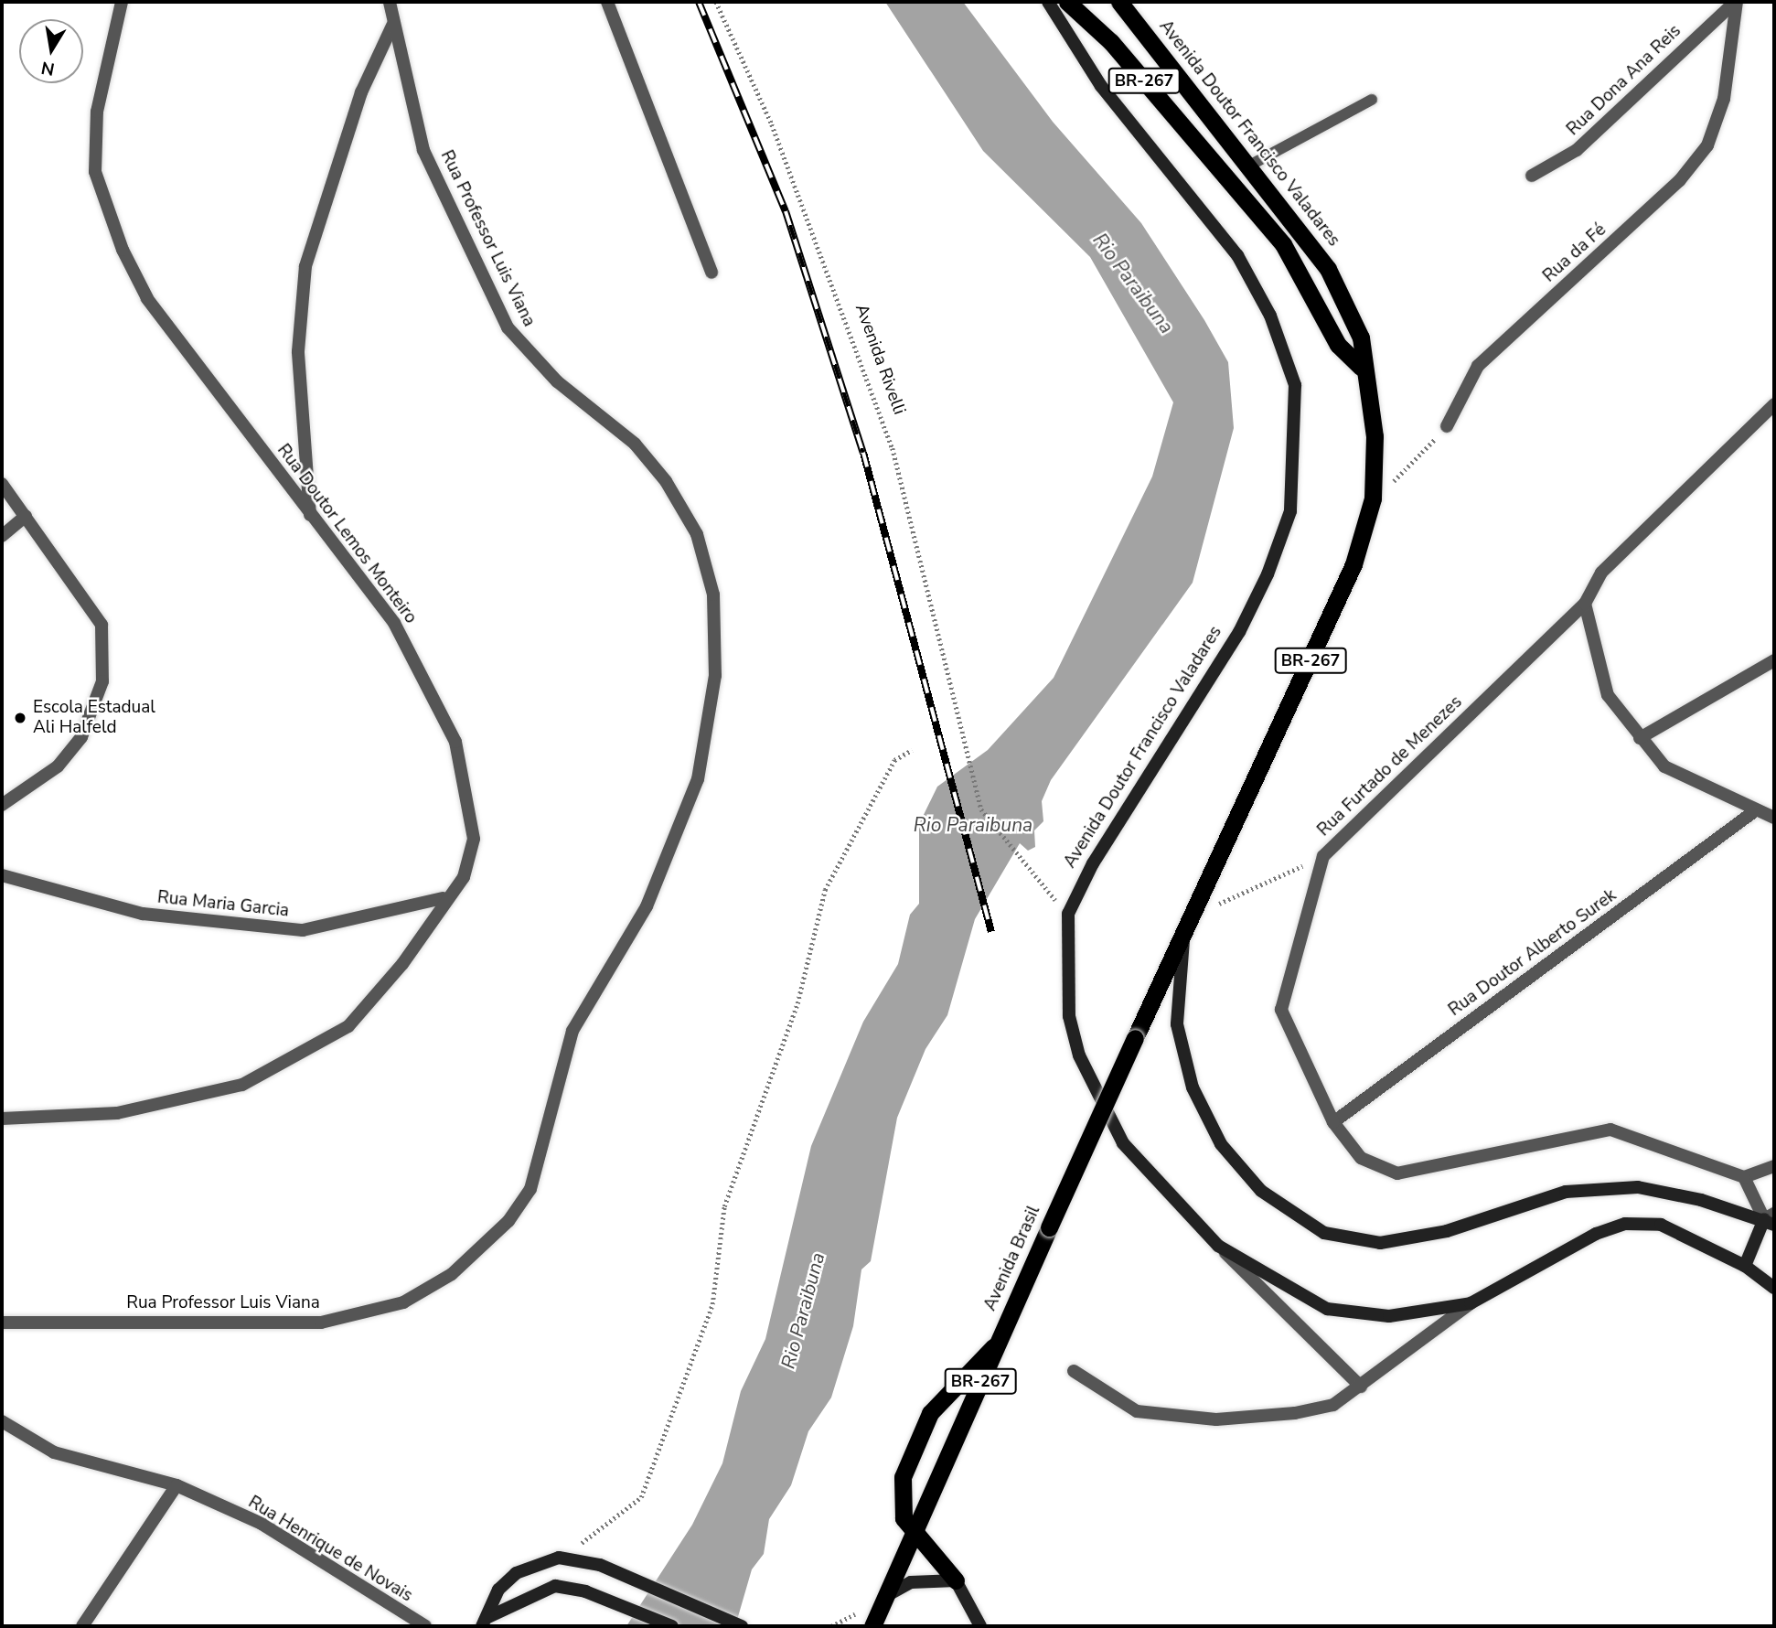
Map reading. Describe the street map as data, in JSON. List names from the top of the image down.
{
  "streets": {
    "highway": ["BR-267", "Avenida Doutor Francisco Valadares", "Avenida Brasil"],
    "street": [
      "Rua Dona Ana Reis",
      "Rua Professor Luis Viana",
      "Rua da Fé",
      "Rua Doutor Lemos Monteiro",
      "Rua Furtado de Menezes",
      "Rua Maria Garcia",
      "Rua Doutor Alberto Surek",
      "Rua Henrique de Novais"
    ],
    "path": ["Avenida Rivelli"]
  },
  "crossings": [
    ["BR-267", "Avenida Doutor Francisco Valadares"],
    ["Rua Dona Ana Reis", "Rua da Fé"],
    ["Avenida Doutor Francisco Valadares", "Avenida Brasil"],
    ["Rua Doutor Lemos Monteiro", "Rua Maria Garcia"],
    ["Rua Furtado de Menezes", "Rua Doutor Alberto Surek"]
  ],
  "water": ["Rio Paraibuna"],
  "places": ["Escola Estadual Ali Halfeld"],
  "north": "bottom"
}
